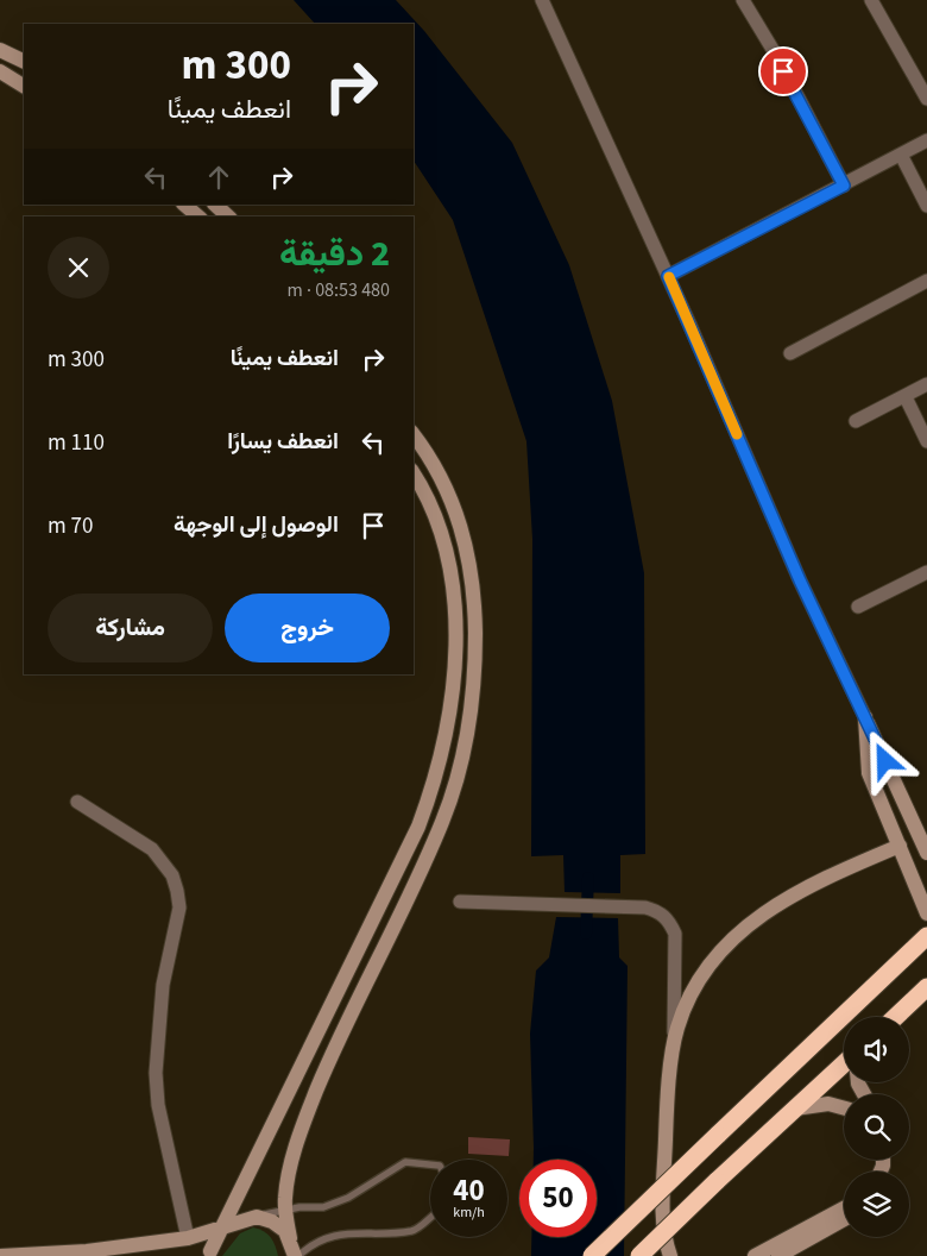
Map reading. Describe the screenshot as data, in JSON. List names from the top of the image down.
{
  "page": {
    "turn": ["300 m", "انعطف يمينًا"],
    "heading": ["2 دقيقة", "480 m · 08:53"],
    "list": [
      {
        "name": "انعطف يمينًا",
        "value": "300 m"
      },
      {
        "name": "انعطف يسارًا",
        "value": "110 m"
      },
      {
        "name": "الوصول إلى الوجهة",
        "value": "70 m"
      }
    ],
    "buttons": ["خروج", "مشاركة"],
    "speed": "40 km/h",
    "limit": "50"
  }
}
